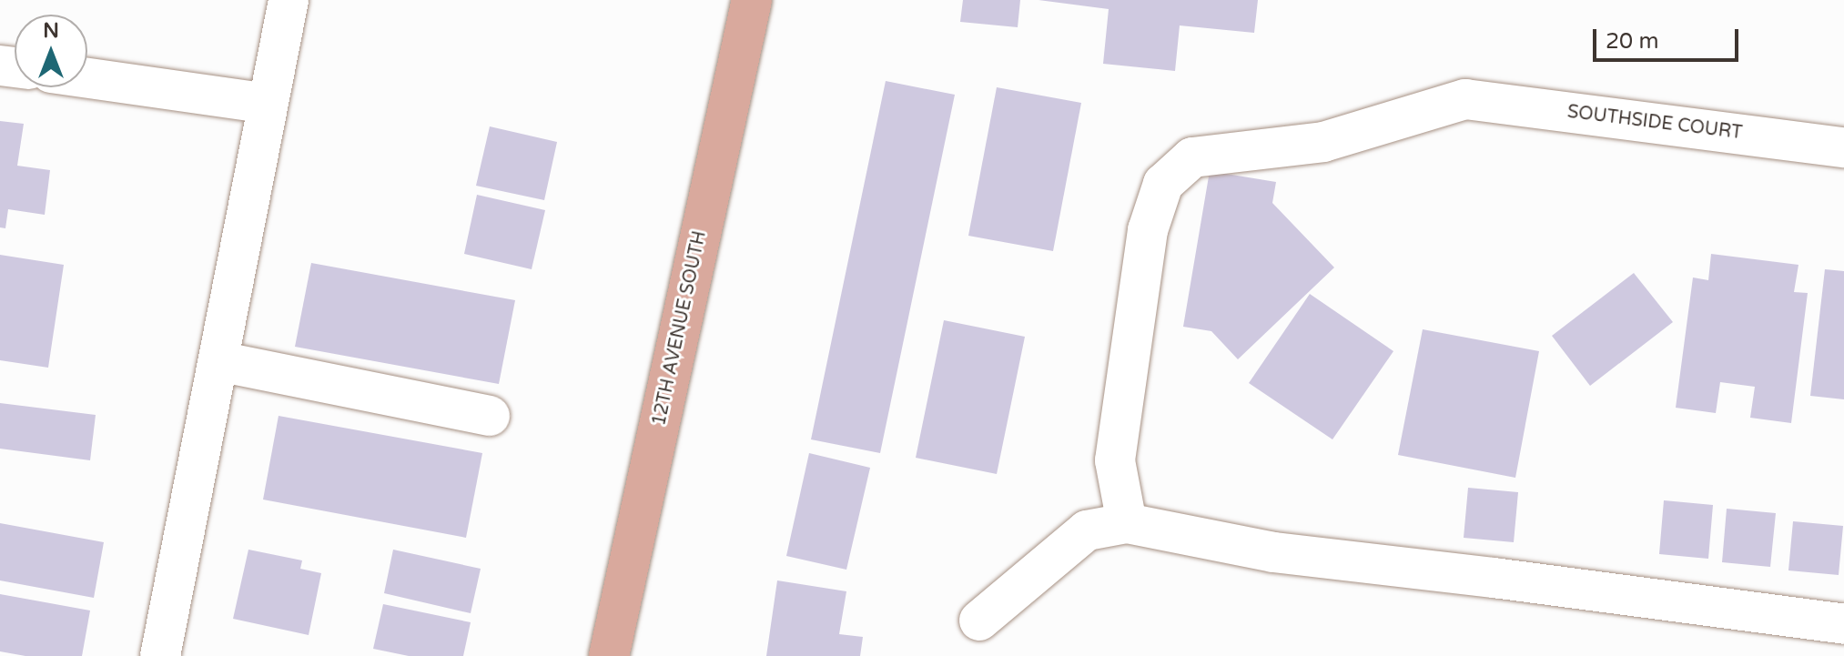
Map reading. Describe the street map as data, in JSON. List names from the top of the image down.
{
  "streets": {
    "main road": ["12TH AVENUE SOUTH"],
    "street": ["SOUTHSIDE COURT"]
  },
  "scale_bar": "20 m",
  "north": "top"
}
